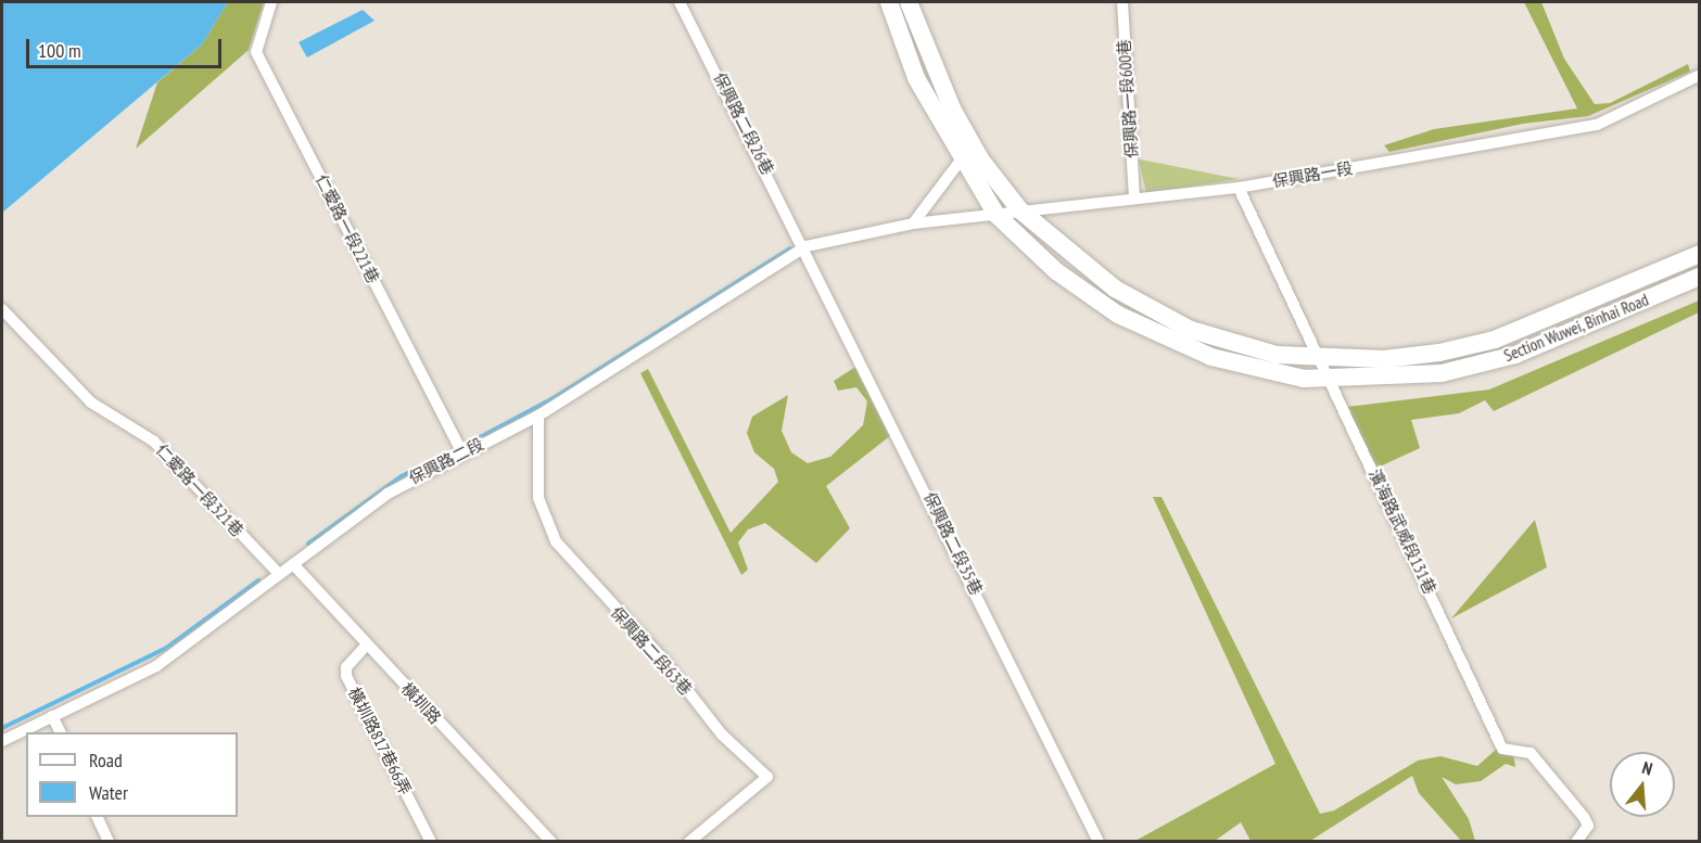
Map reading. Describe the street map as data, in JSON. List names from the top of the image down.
{
  "streets": {
    "main road": ["Section Wuwei, Binhai Road"],
    "street": [
      "保興路一段600巷",
      "保興路二段26巷",
      "保興路一段",
      "仁愛路一段221巷",
      "保興路二段",
      "仁愛路一段321巷",
      "濱海路武威段131巷",
      "保興路二段35巷",
      "保興路二段63巷",
      "橫圳路",
      "橫圳路817巷66弄"
    ]
  },
  "crossings": [
    ["保興路一段600巷", "保興路一段"],
    ["保興路二段26巷", "保興路二段"],
    ["保興路二段26巷", "保興路二段35巷"],
    ["保興路一段", "Section Wuwei, Binhai Road"],
    ["保興路一段", "保興路二段"],
    ["保興路一段", "濱海路武威段131巷"],
    ["仁愛路一段221巷", "保興路二段"],
    ["Section Wuwei, Binhai Road", "濱海路武威段131巷"],
    ["保興路二段", "仁愛路一段321巷"],
    ["保興路二段", "保興路二段35巷"],
    ["保興路二段", "保興路二段63巷"],
    ["保興路二段", "橫圳路"],
    ["橫圳路", "橫圳路817巷66弄"]
  ],
  "legend": ["Road", "Water"],
  "scale_bar": "100 m",
  "north": "top"
}
